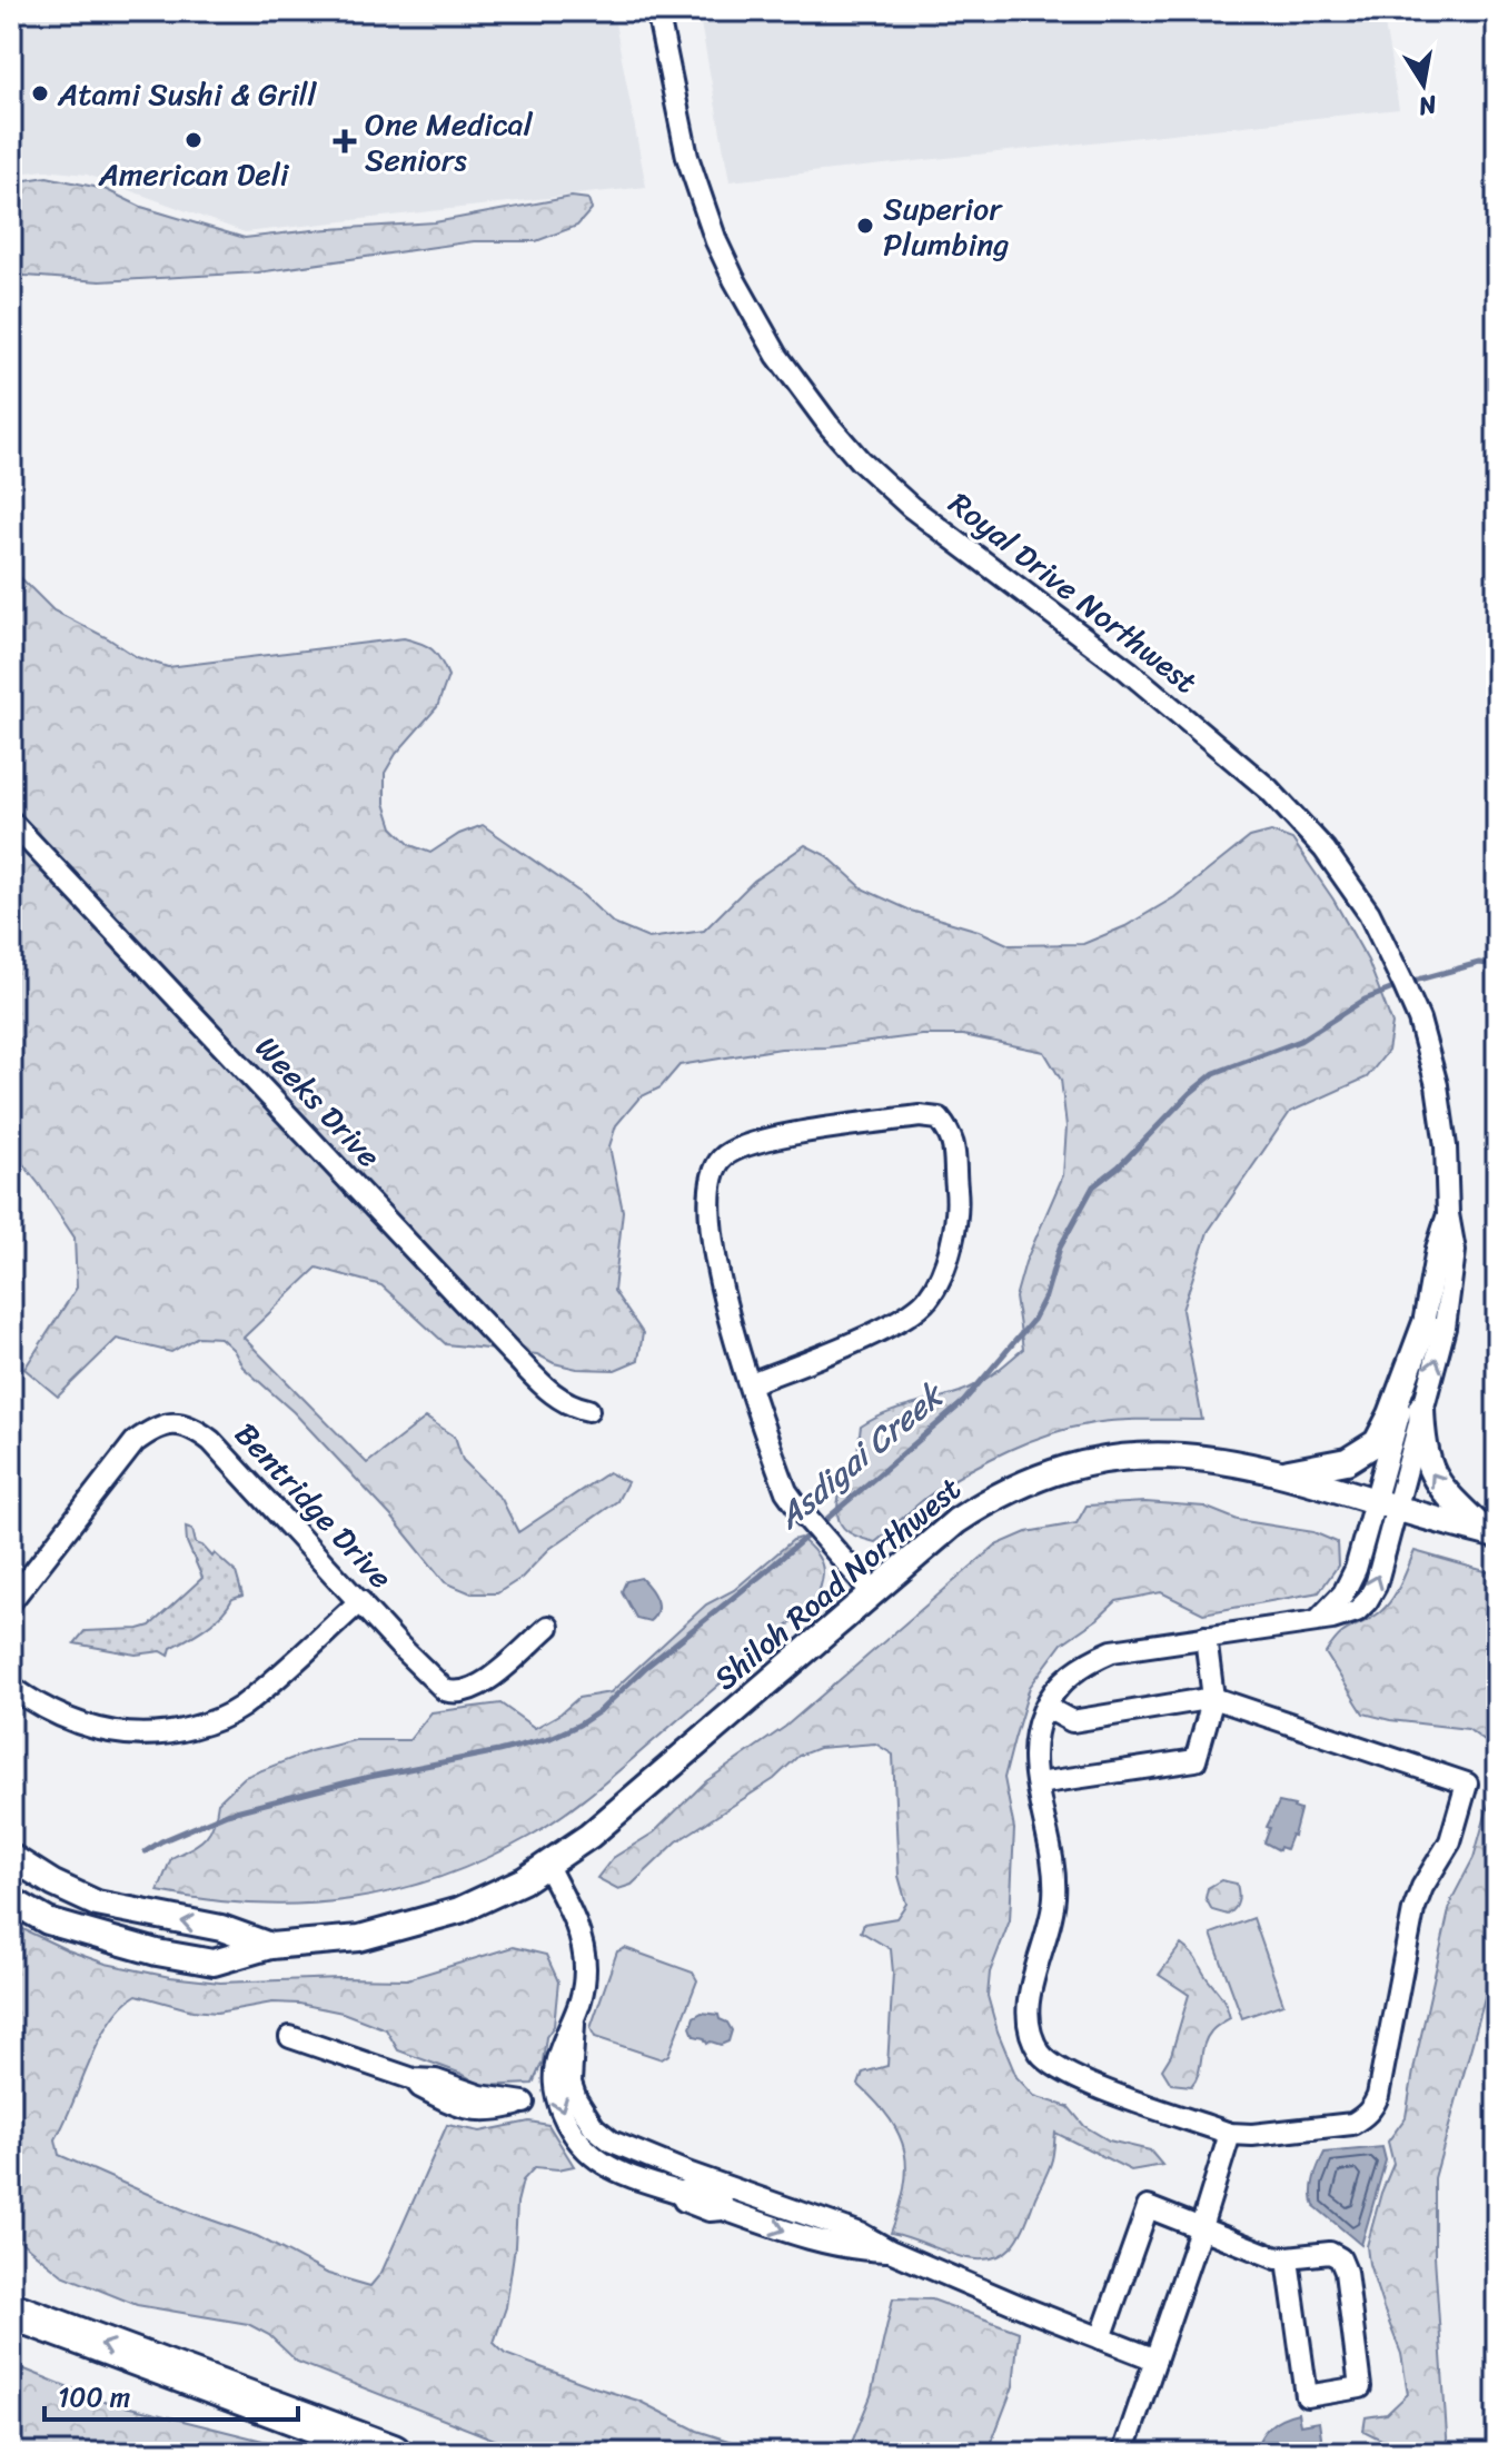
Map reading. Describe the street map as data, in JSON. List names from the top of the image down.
{
  "streets": {
    "street": [
      "Royal Drive Northwest",
      "Weeks Drive",
      "Bentridge Drive",
      "Shiloh Road Northwest"
    ]
  },
  "crossings": [
    ["Royal Drive Northwest", "Shiloh Road Northwest"]
  ],
  "water": ["Asdigai Creek"],
  "places": {
    "other": ["Atami Sushi & Grill", "American Deli", "Superior Plumbing"],
    "health": ["One Medical Seniors"]
  },
  "scale_bar": "100 m",
  "north": "bottom"
}
